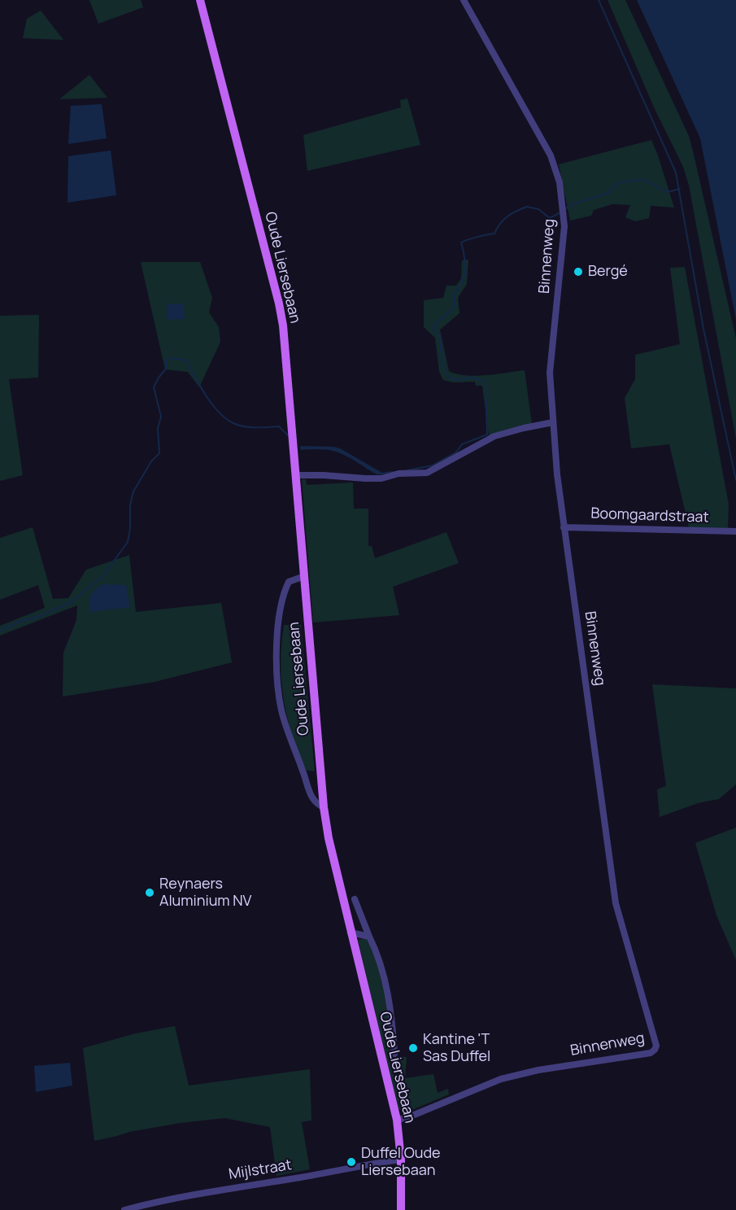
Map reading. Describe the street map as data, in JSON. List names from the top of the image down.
{
  "streets": {
    "main road": ["Oude Liersebaan"],
    "street": ["Binnenweg", "Boomgaardstraat", "Mijlstraat"]
  },
  "crossings": [
    ["Binnenweg", "Oude Liersebaan"],
    ["Binnenweg", "Boomgaardstraat"],
    ["Oude Liersebaan", "Mijlstraat"]
  ],
  "places": [
    "Bergé",
    "Reynaers Aluminium NV",
    "Kantine 'T Sas Duffel",
    "Duffel Oude Liersebaan"
  ]
}
